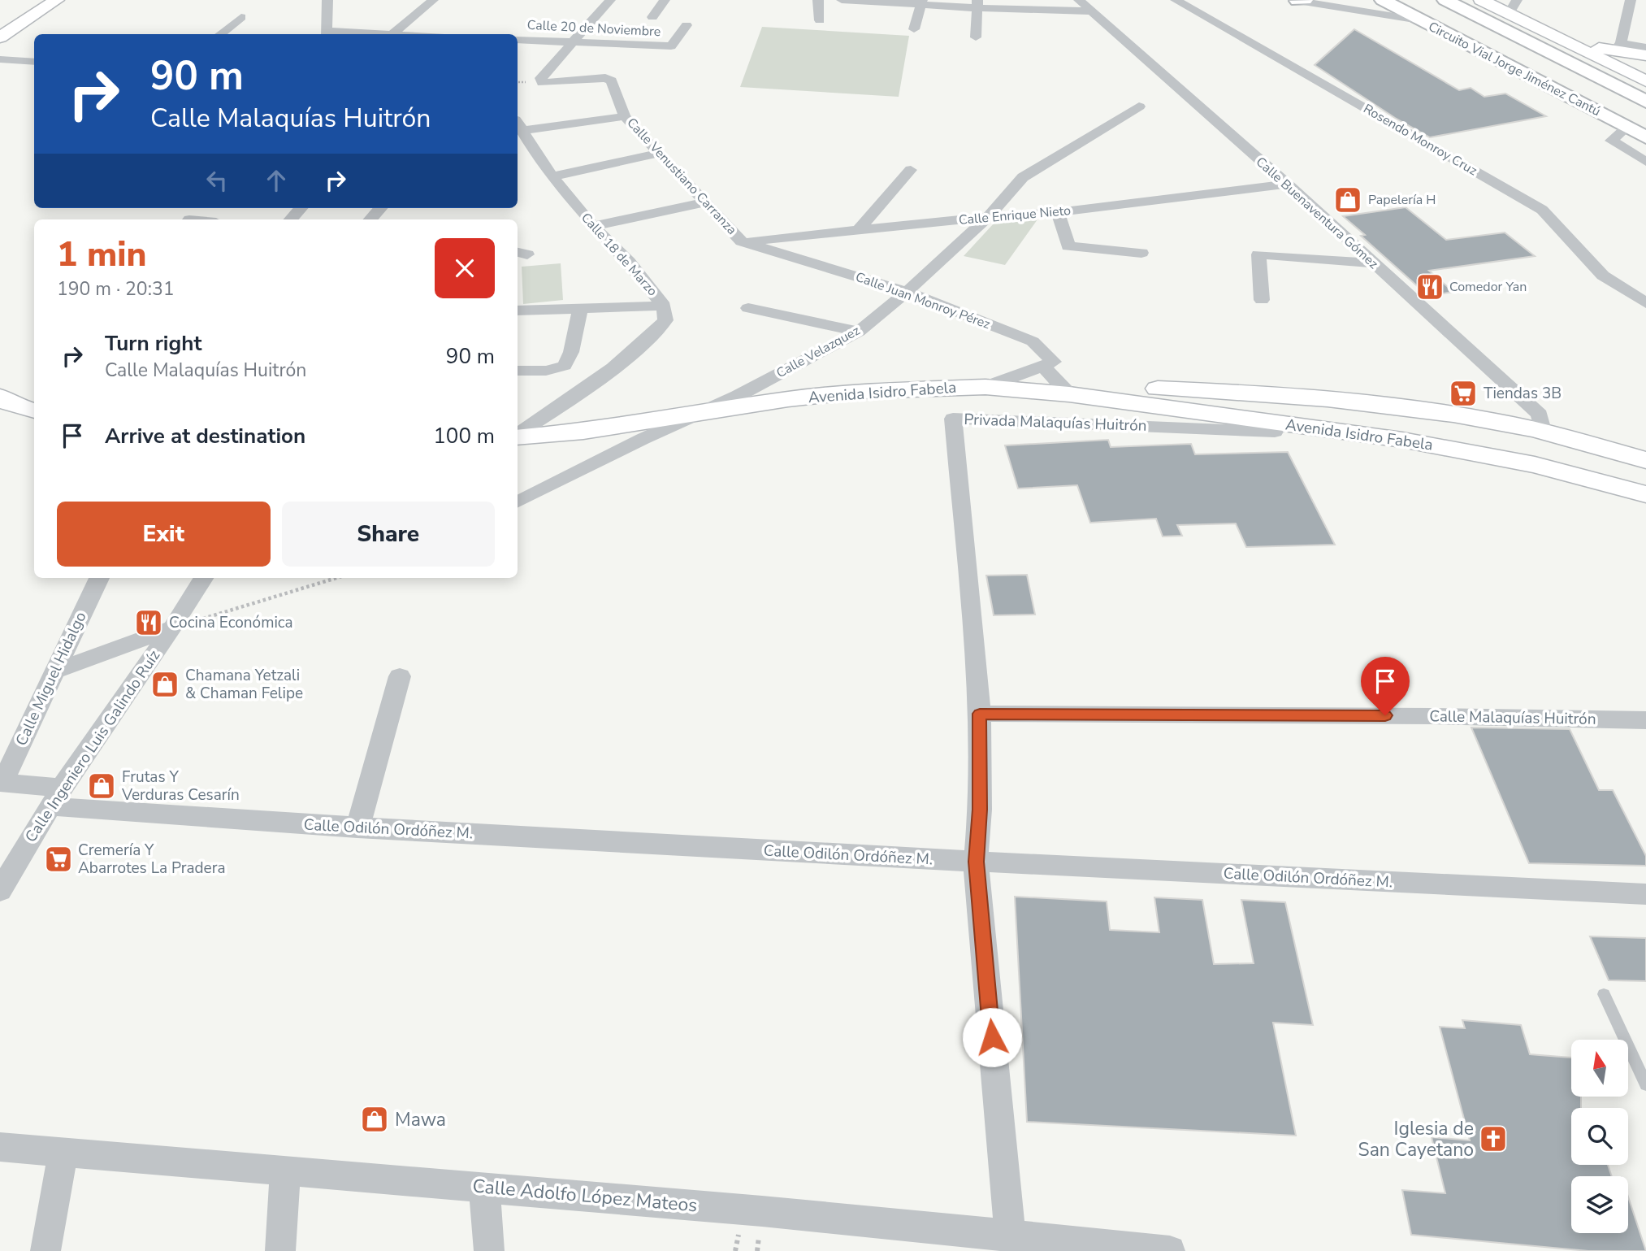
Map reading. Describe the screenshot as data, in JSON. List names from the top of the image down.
{
  "streets": {
    "main road": ["Circuito Vial Jorge Jiménez Cantú", "Avenida Isidro Fabela"],
    "street": [
      "Calle 20 de Noviembre",
      "Rosendo Monroy Cruz",
      "Calle Venustiano Carranza",
      "Calle Buenaventura Gómez",
      "Calle Enrique Nieto",
      "Calle 18 de Marzo",
      "Calle Juan Monroy Pérez",
      "Calle Velazquez",
      "Privada Malaquías Huitrón",
      "Calle Miguel Hidalgo",
      "Calle Malaquías Huitrón",
      "Calle Ingeniero Luis Galindo Ruíz",
      "Calle Odilón Ordóñez M.",
      "Calle Adolfo López Mateos"
    ]
  },
  "crossings": [
    ["Calle Venustiano Carranza", "Calle Enrique Nieto"],
    ["Calle Venustiano Carranza", "Calle Juan Monroy Pérez"],
    ["Calle Buenaventura Gómez", "Calle Enrique Nieto"],
    ["Calle Buenaventura Gómez", "Avenida Isidro Fabela"],
    ["Calle Enrique Nieto", "Calle Juan Monroy Pérez"],
    ["Calle Enrique Nieto", "Calle Velazquez"],
    ["Calle Juan Monroy Pérez", "Calle Velazquez"],
    ["Calle Velazquez", "Avenida Isidro Fabela"],
    ["Avenida Isidro Fabela", "Privada Malaquías Huitrón"],
    ["Privada Malaquías Huitrón", "Calle Malaquías Huitrón"],
    ["Calle Miguel Hidalgo", "Calle Odilón Ordóñez M."],
    ["Calle Ingeniero Luis Galindo Ruíz", "Calle Odilón Ordóñez M."]
  ],
  "places": {
    "shop": [
      "Papelería H",
      "Chamana Yetzali & Chaman Felipe",
      "Frutas Y Verduras Cesarín",
      "Mawa"
    ],
    "restaurant": ["Comedor Yan", "Cocina Económica"],
    "supermarket": ["Tiendas 3B", "Cremería Y Abarrotes La Pradera"],
    "church": ["Iglesia de San Cayetano"]
  },
  "north": "top",
  "page": {
    "turn": ["90 m", "Calle Malaquías Huitrón"],
    "heading": ["1 min", "190 m · 20:31"],
    "list": [
      {
        "name": "Turn right",
        "note": "Calle Malaquías Huitrón",
        "value": "90 m"
      },
      {
        "name": "Arrive at destination",
        "value": "100 m"
      }
    ],
    "buttons": ["Exit", "Share"]
  }
}
